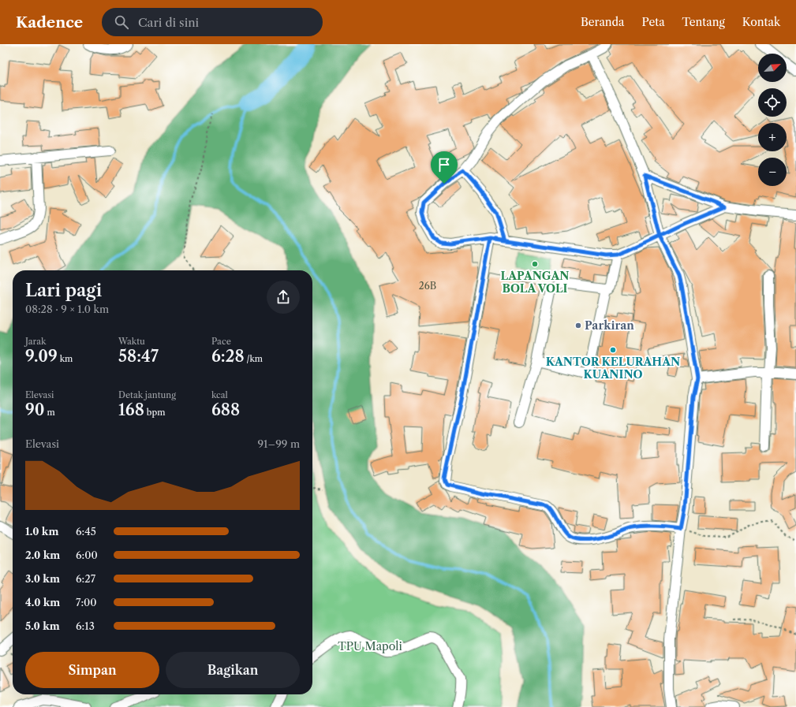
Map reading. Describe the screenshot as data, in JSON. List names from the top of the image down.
{
  "parks": ["TPU Mapoli"],
  "places": ["LAPANGAN BOLA VOLI", "Parkiran", "KANTOR KELURAHAN KUANINO"],
  "house_numbers": ["26B"],
  "north": "top right",
  "page": {
    "header": "Kadence",
    "search": "Cari di sini",
    "nav": [
      "Beranda",
      "Peta",
      "Tentang",
      "Kontak"
    ],
    "map_buttons": ["+", "−"],
    "heading": ["Lari pagi", "08:28 · 9 × 1.0 km"],
    "stats": [
      ["Jarak", "9.09 km"],
      ["Waktu", "58:47"],
      ["Pace", "6:28 /km"],
      ["Elevasi", "90 m"],
      ["Detak jantung", "168 bpm"],
      ["kcal", "688"]
    ],
    "chart": ["Elevasi", "91–99 m"],
    "list": [
      {
        "name": "1.0 km",
        "note": "6:45"
      },
      {
        "name": "2.0 km",
        "note": "6:00"
      },
      {
        "name": "3.0 km",
        "note": "6:27"
      },
      {
        "name": "4.0 km",
        "note": "7:00"
      },
      {
        "name": "5.0 km",
        "note": "6:13"
      }
    ],
    "buttons": ["Simpan", "Bagikan"]
  }
}
